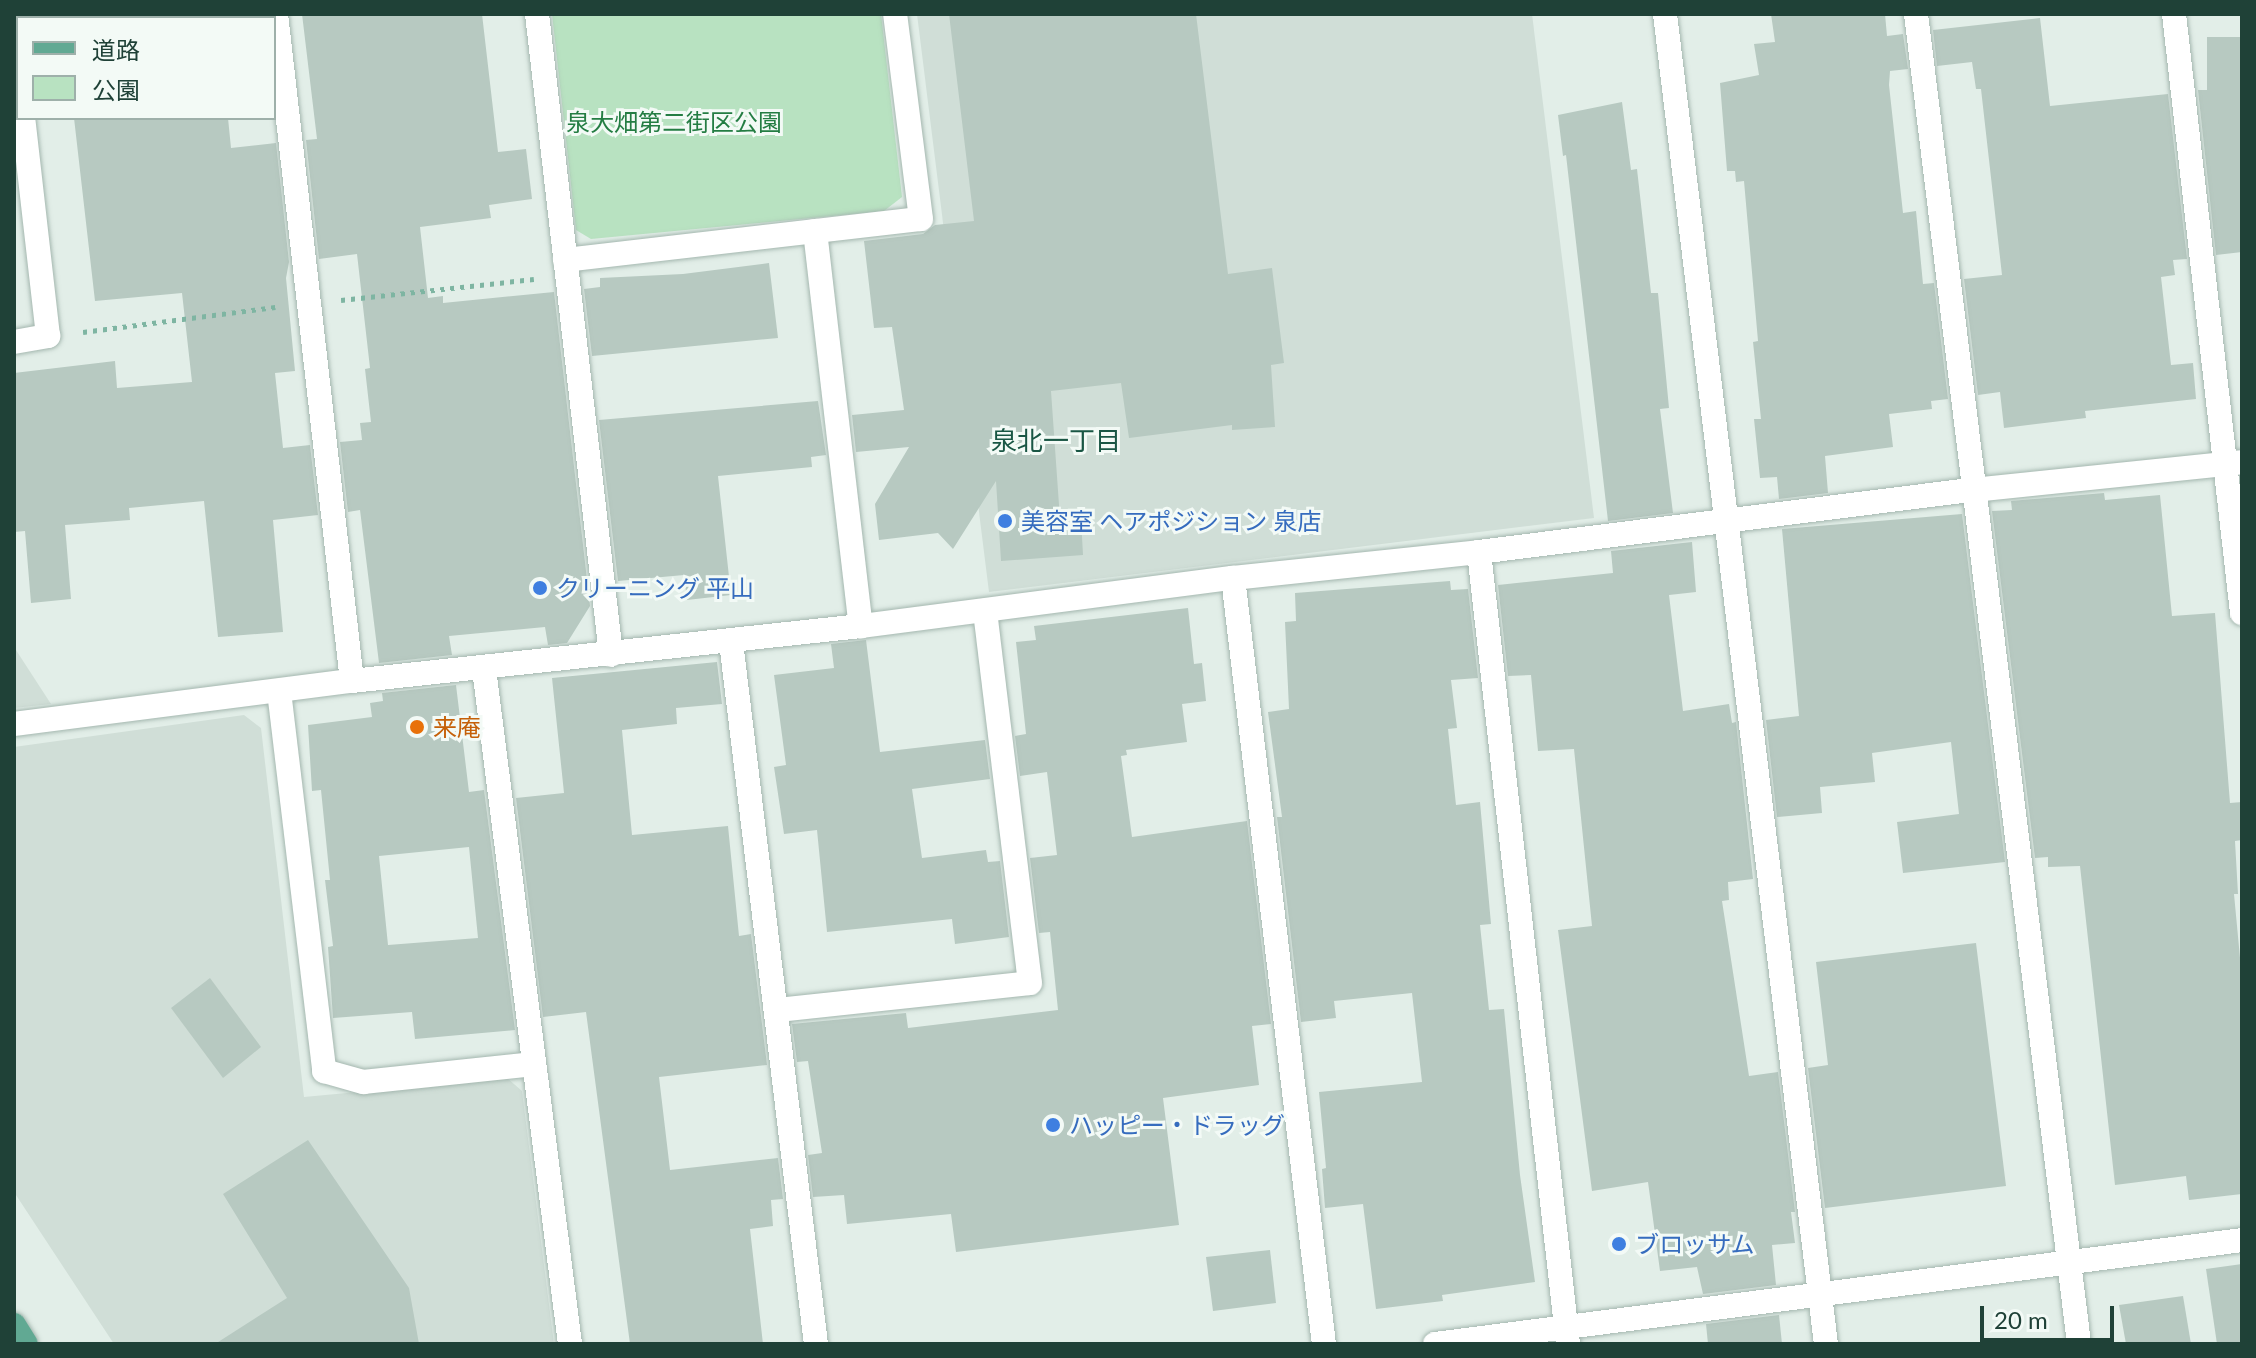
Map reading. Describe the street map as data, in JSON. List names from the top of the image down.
{
  "districts": ["泉北一丁目"],
  "parks": ["泉大畑第二街区公園"],
  "places": [
    "美容室 ヘアポジション 泉店",
    "クリーニング 平山",
    "来庵",
    "ハッピー・ドラッグ",
    "ブロッサム"
  ],
  "legend": ["道路", "公園"],
  "scale_bar": "20 m"
}
